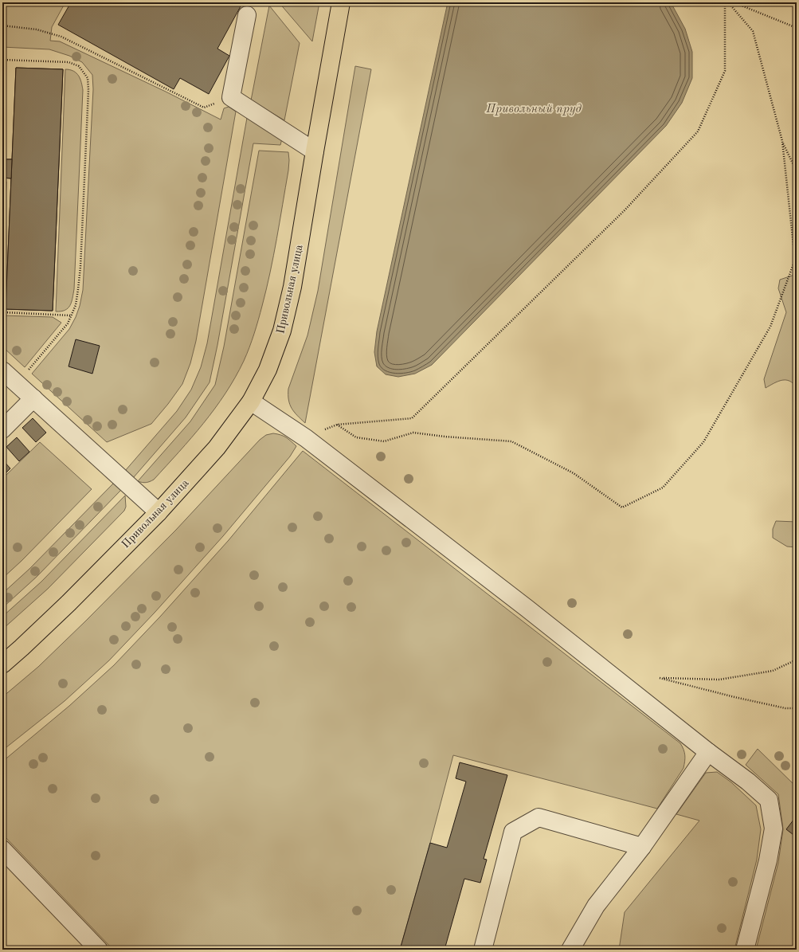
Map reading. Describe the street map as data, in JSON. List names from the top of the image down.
{
  "streets": {
    "main road": ["Привольная улица"]
  },
  "water": ["Привольный пруд"]
}
